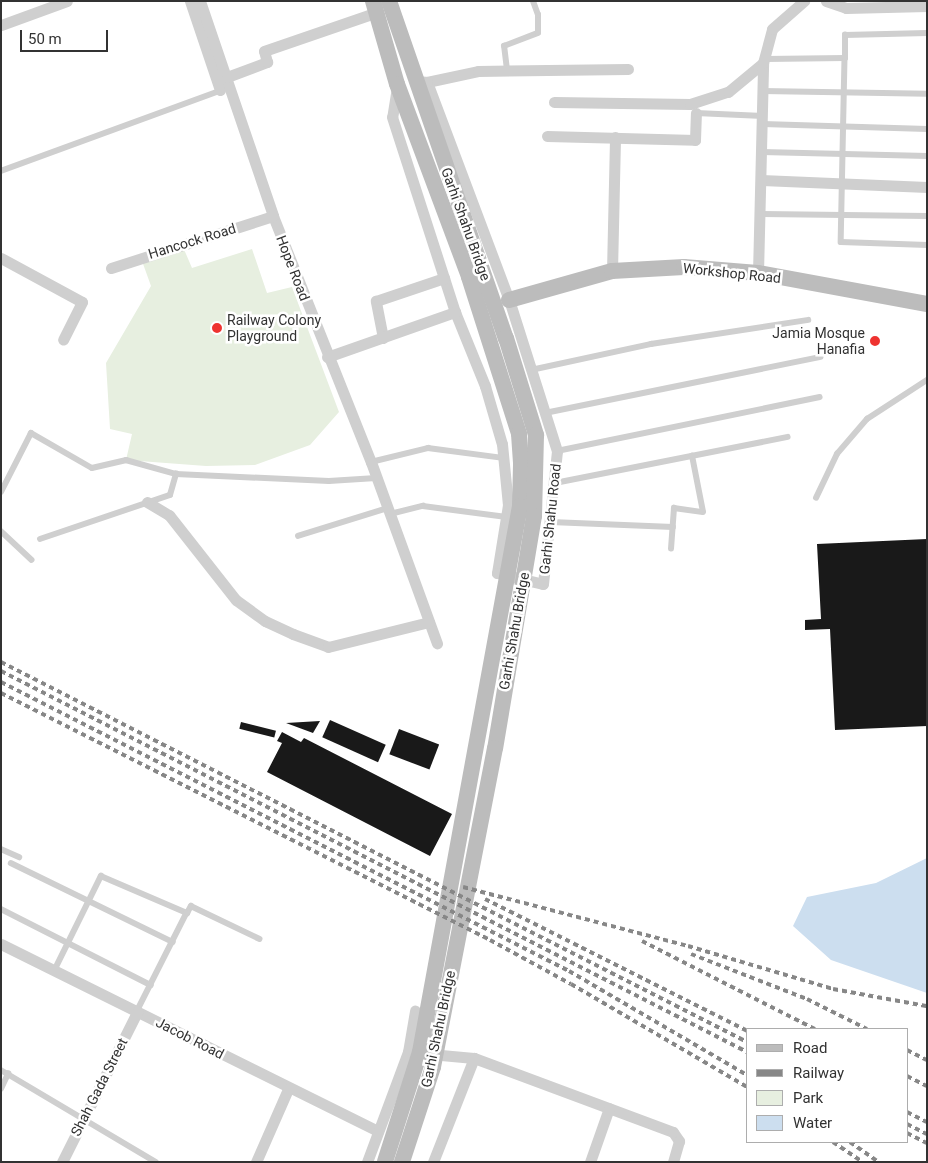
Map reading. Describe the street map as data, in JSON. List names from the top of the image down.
{
  "streets": {
    "main road": ["Garhi Shahu Bridge", "Workshop Road"],
    "street": [
      "Hancock Road",
      "Hope Road",
      "Garhi Shahu Road",
      "Jacob Road",
      "Shah Gada Street"
    ]
  },
  "crossings": [
    ["Garhi Shahu Bridge", "Garhi Shahu Road"],
    ["Hancock Road", "Hope Road"],
    ["Workshop Road", "Garhi Shahu Road"],
    ["Jacob Road", "Shah Gada Street"]
  ],
  "places": ["Railway Colony Playground", "Jamia Mosque Hanafia"],
  "legend": [
    "Road",
    "Railway",
    "Park",
    "Water"
  ],
  "scale_bar": "50 m"
}
